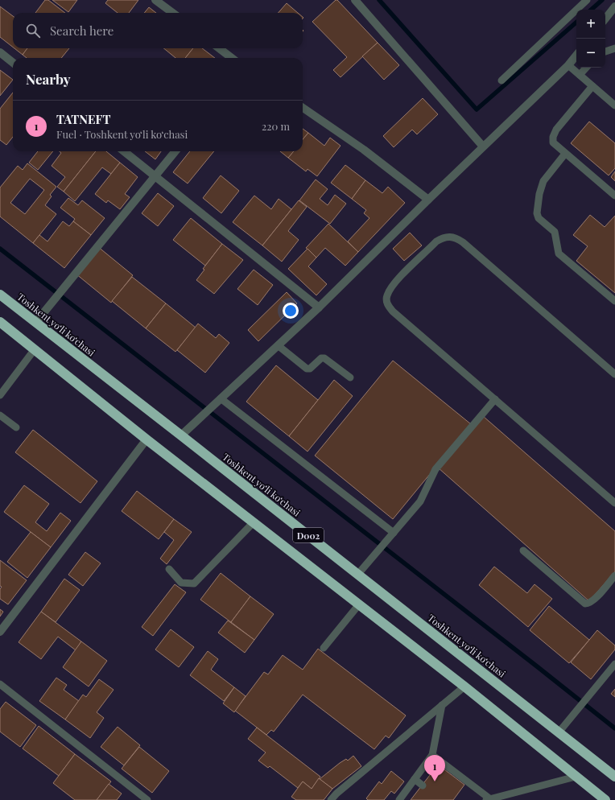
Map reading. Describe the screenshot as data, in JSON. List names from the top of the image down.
{
  "streets": {
    "highway": ["Toshkent yo‘li ko‘chasi", "D002"]
  },
  "page": {
    "map_buttons": ["+", "−"],
    "search": "Search here",
    "heading": "Nearby",
    "list": [
      {
        "mark": "1",
        "name": "TATNEFT",
        "note": "Fuel · Toshkent yo‘li ko‘chasi",
        "value": "220 m"
      }
    ],
    "pins": "1"
  }
}
